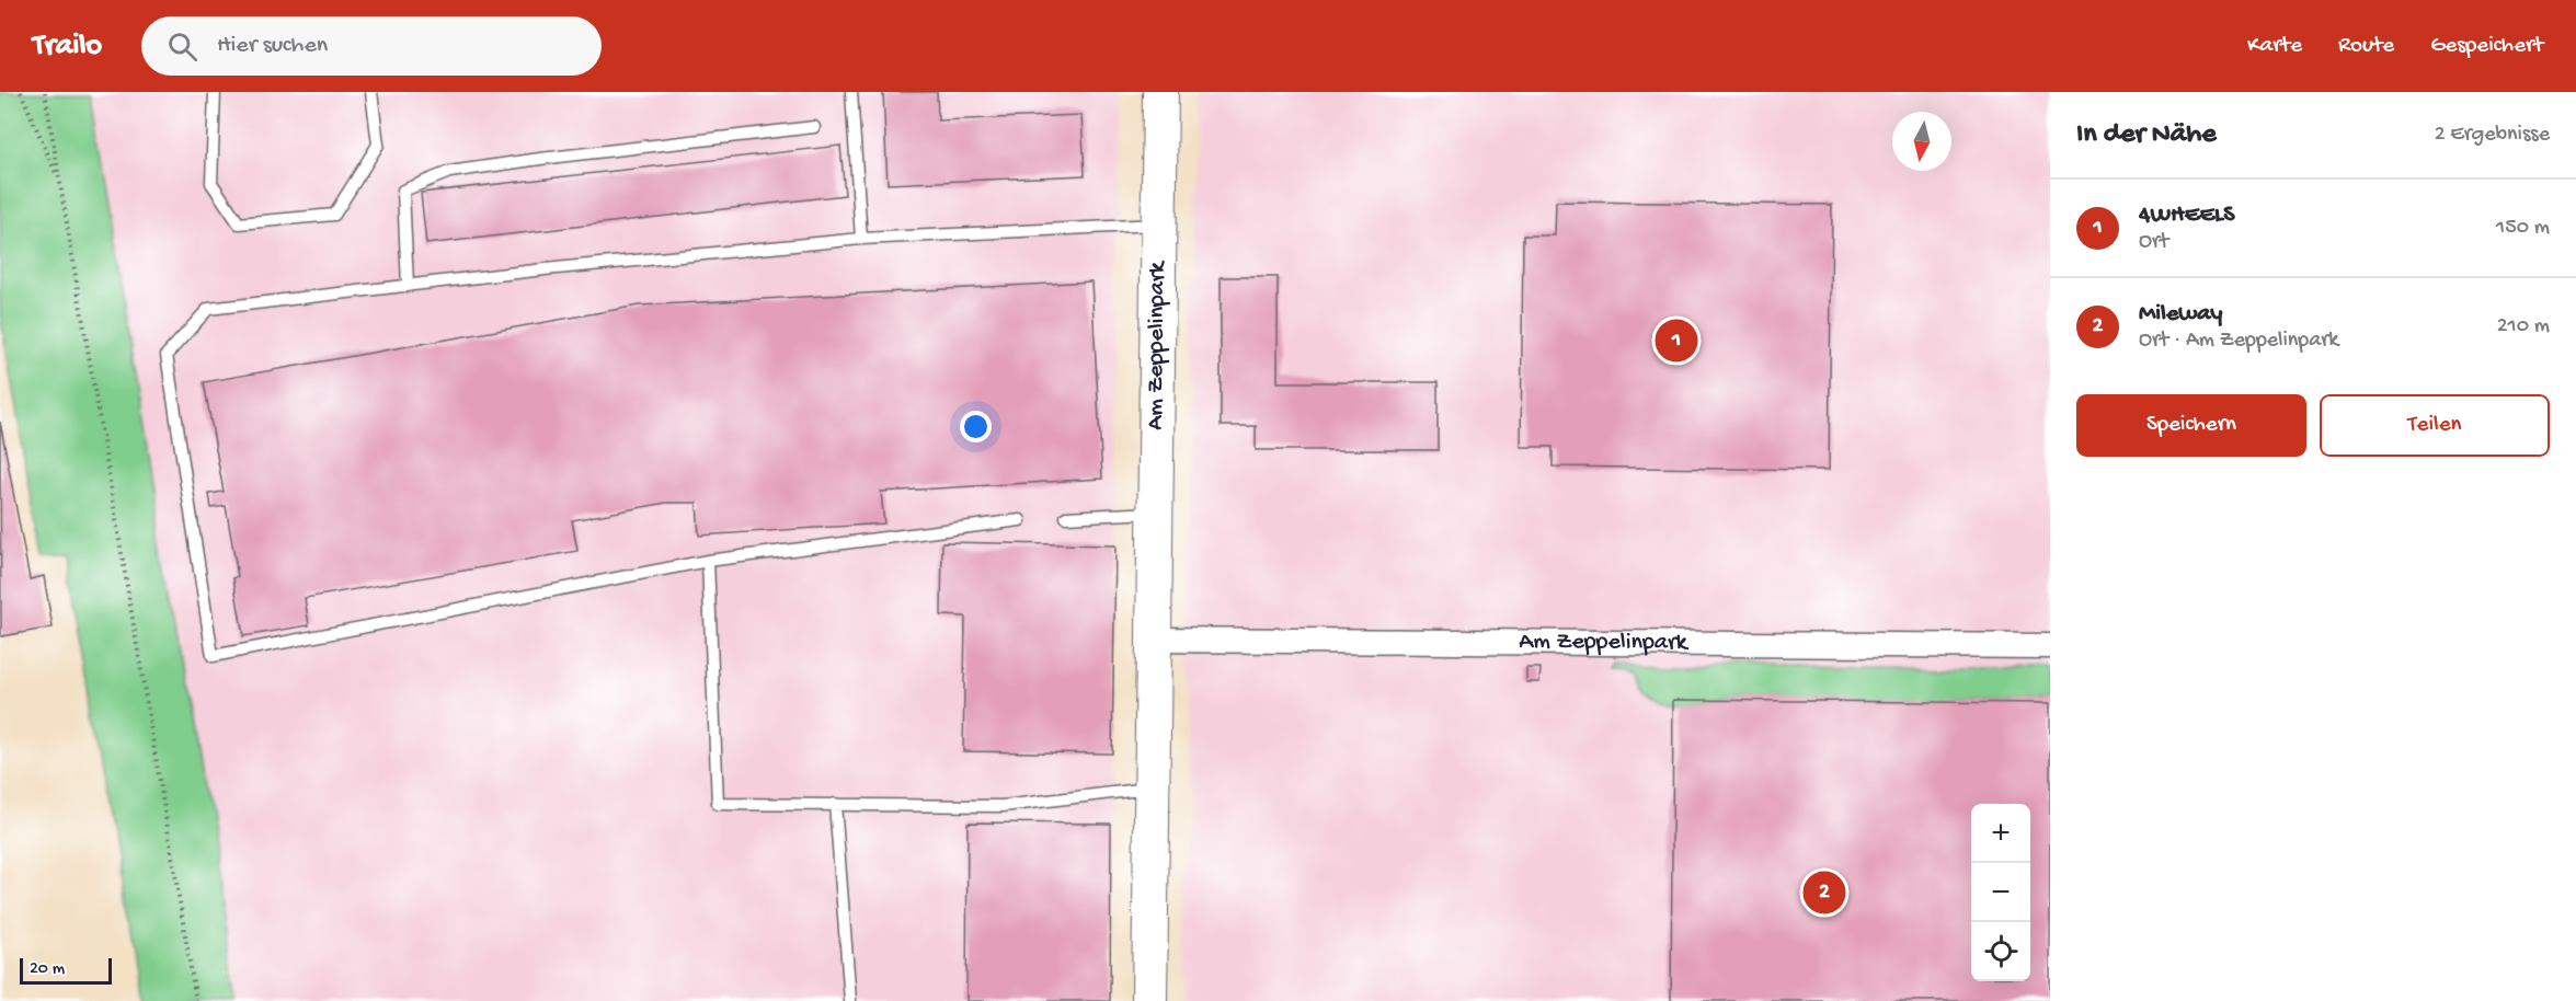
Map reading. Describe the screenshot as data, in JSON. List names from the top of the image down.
{
  "streets": {
    "main road": ["Am Zeppelinpark"]
  },
  "scale_bar": "20 m",
  "north": "bottom",
  "page": {
    "header": "Trailo",
    "search": "Hier suchen",
    "nav": ["Karte", "Route", "Gespeichert"],
    "heading": ["In der Nähe", "2 Ergebnisse"],
    "list": [
      {
        "mark": "1",
        "name": "4WHEELS",
        "note": "Ort",
        "value": "150 m"
      },
      {
        "mark": "2",
        "name": "Mileway",
        "note": "Ort · Am Zeppelinpark",
        "value": "210 m"
      }
    ],
    "pins": ["1", "2"],
    "buttons": ["Speichern", "Teilen"],
    "map_buttons": ["+", "−"],
    "scale": "20 m"
  }
}
